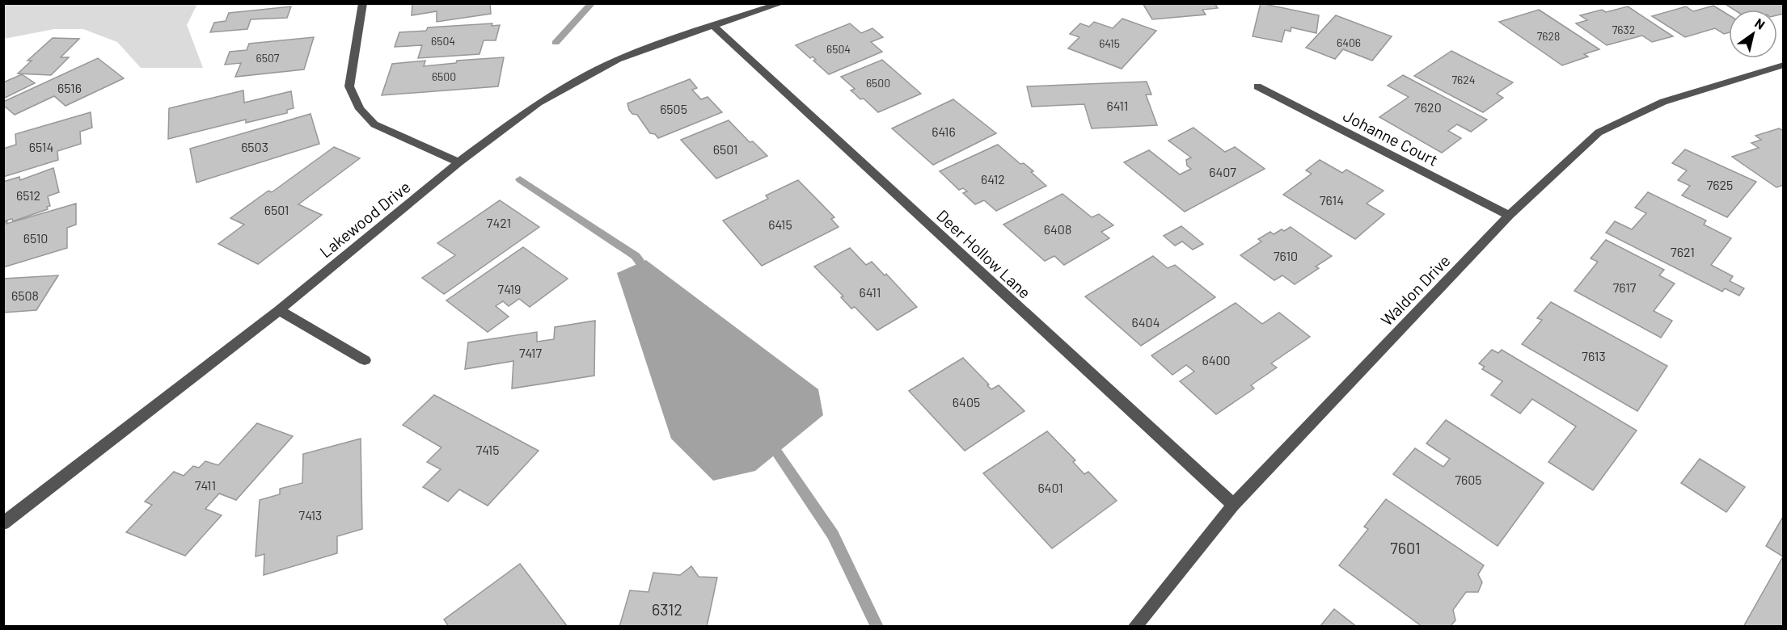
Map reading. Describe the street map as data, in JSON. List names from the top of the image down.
{
  "streets": {
    "street": [
      "Johanne Court",
      "Lakewood Drive",
      "Deer Hollow Lane",
      "Waldon Drive"
    ]
  },
  "crossings": [
    ["Johanne Court", "Waldon Drive"],
    ["Lakewood Drive", "Deer Hollow Lane"],
    ["Deer Hollow Lane", "Waldon Drive"]
  ],
  "house_numbers": [
    "7632",
    "7628",
    "6504",
    "6406",
    "6415",
    "6504",
    "6507",
    "6500",
    "7624",
    "6500",
    "6516",
    "6411",
    "7620",
    "6505",
    "6416",
    "6514",
    "6503",
    "6501",
    "6407",
    "6412",
    "7625",
    "6512",
    "7614",
    "6501",
    "7421",
    "6415",
    "6408",
    "6510",
    "7621",
    "7610",
    "7617",
    "7419",
    "6411",
    "6508",
    "6404",
    "7417",
    "7613",
    "6400",
    "6405",
    "7415",
    "7605",
    "7411",
    "6401",
    "7413",
    "7601",
    "6312"
  ],
  "north": "top right"
}
